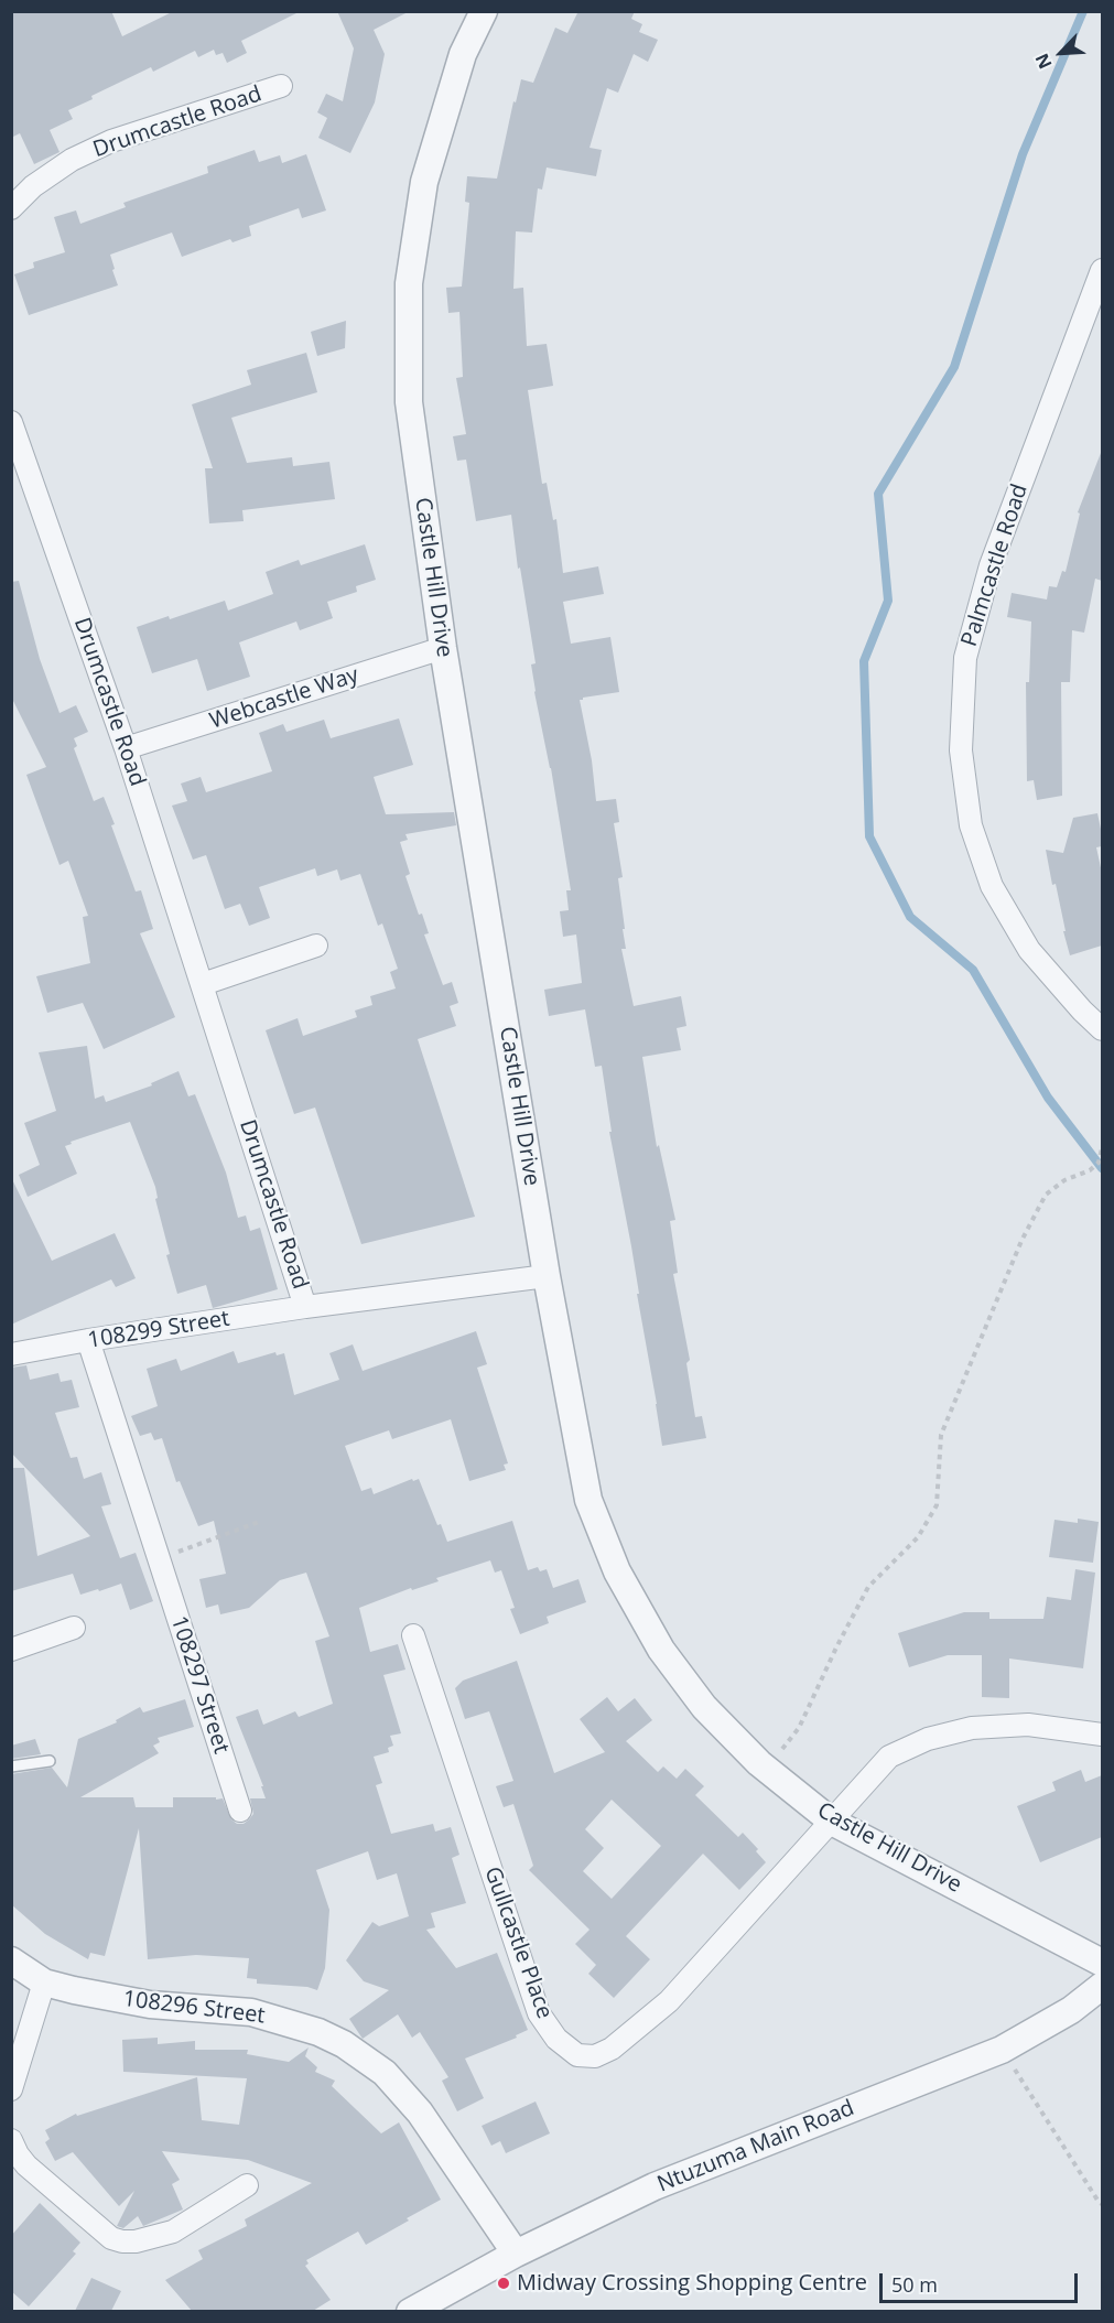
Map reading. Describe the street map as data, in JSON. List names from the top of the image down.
{
  "streets": {
    "street": [
      "Drumcastle Road",
      "Palmcastle Road",
      "Castle Hill Drive",
      "Webcastle Way",
      "108299 Street",
      "108297 Street",
      "Gullcastle Place",
      "108296 Street",
      "Ntuzuma Main Road"
    ]
  },
  "crossings": [
    ["Drumcastle Road", "Castle Hill Drive"],
    ["Drumcastle Road", "Webcastle Way"],
    ["Drumcastle Road", "108299 Street"],
    ["Castle Hill Drive", "Webcastle Way"],
    ["Castle Hill Drive", "Gullcastle Place"],
    ["108299 Street", "108297 Street"],
    ["108296 Street", "Ntuzuma Main Road"]
  ],
  "places": ["Midway Crossing Shopping Centre"],
  "scale_bar": "50 m",
  "north": "bottom left"
}
